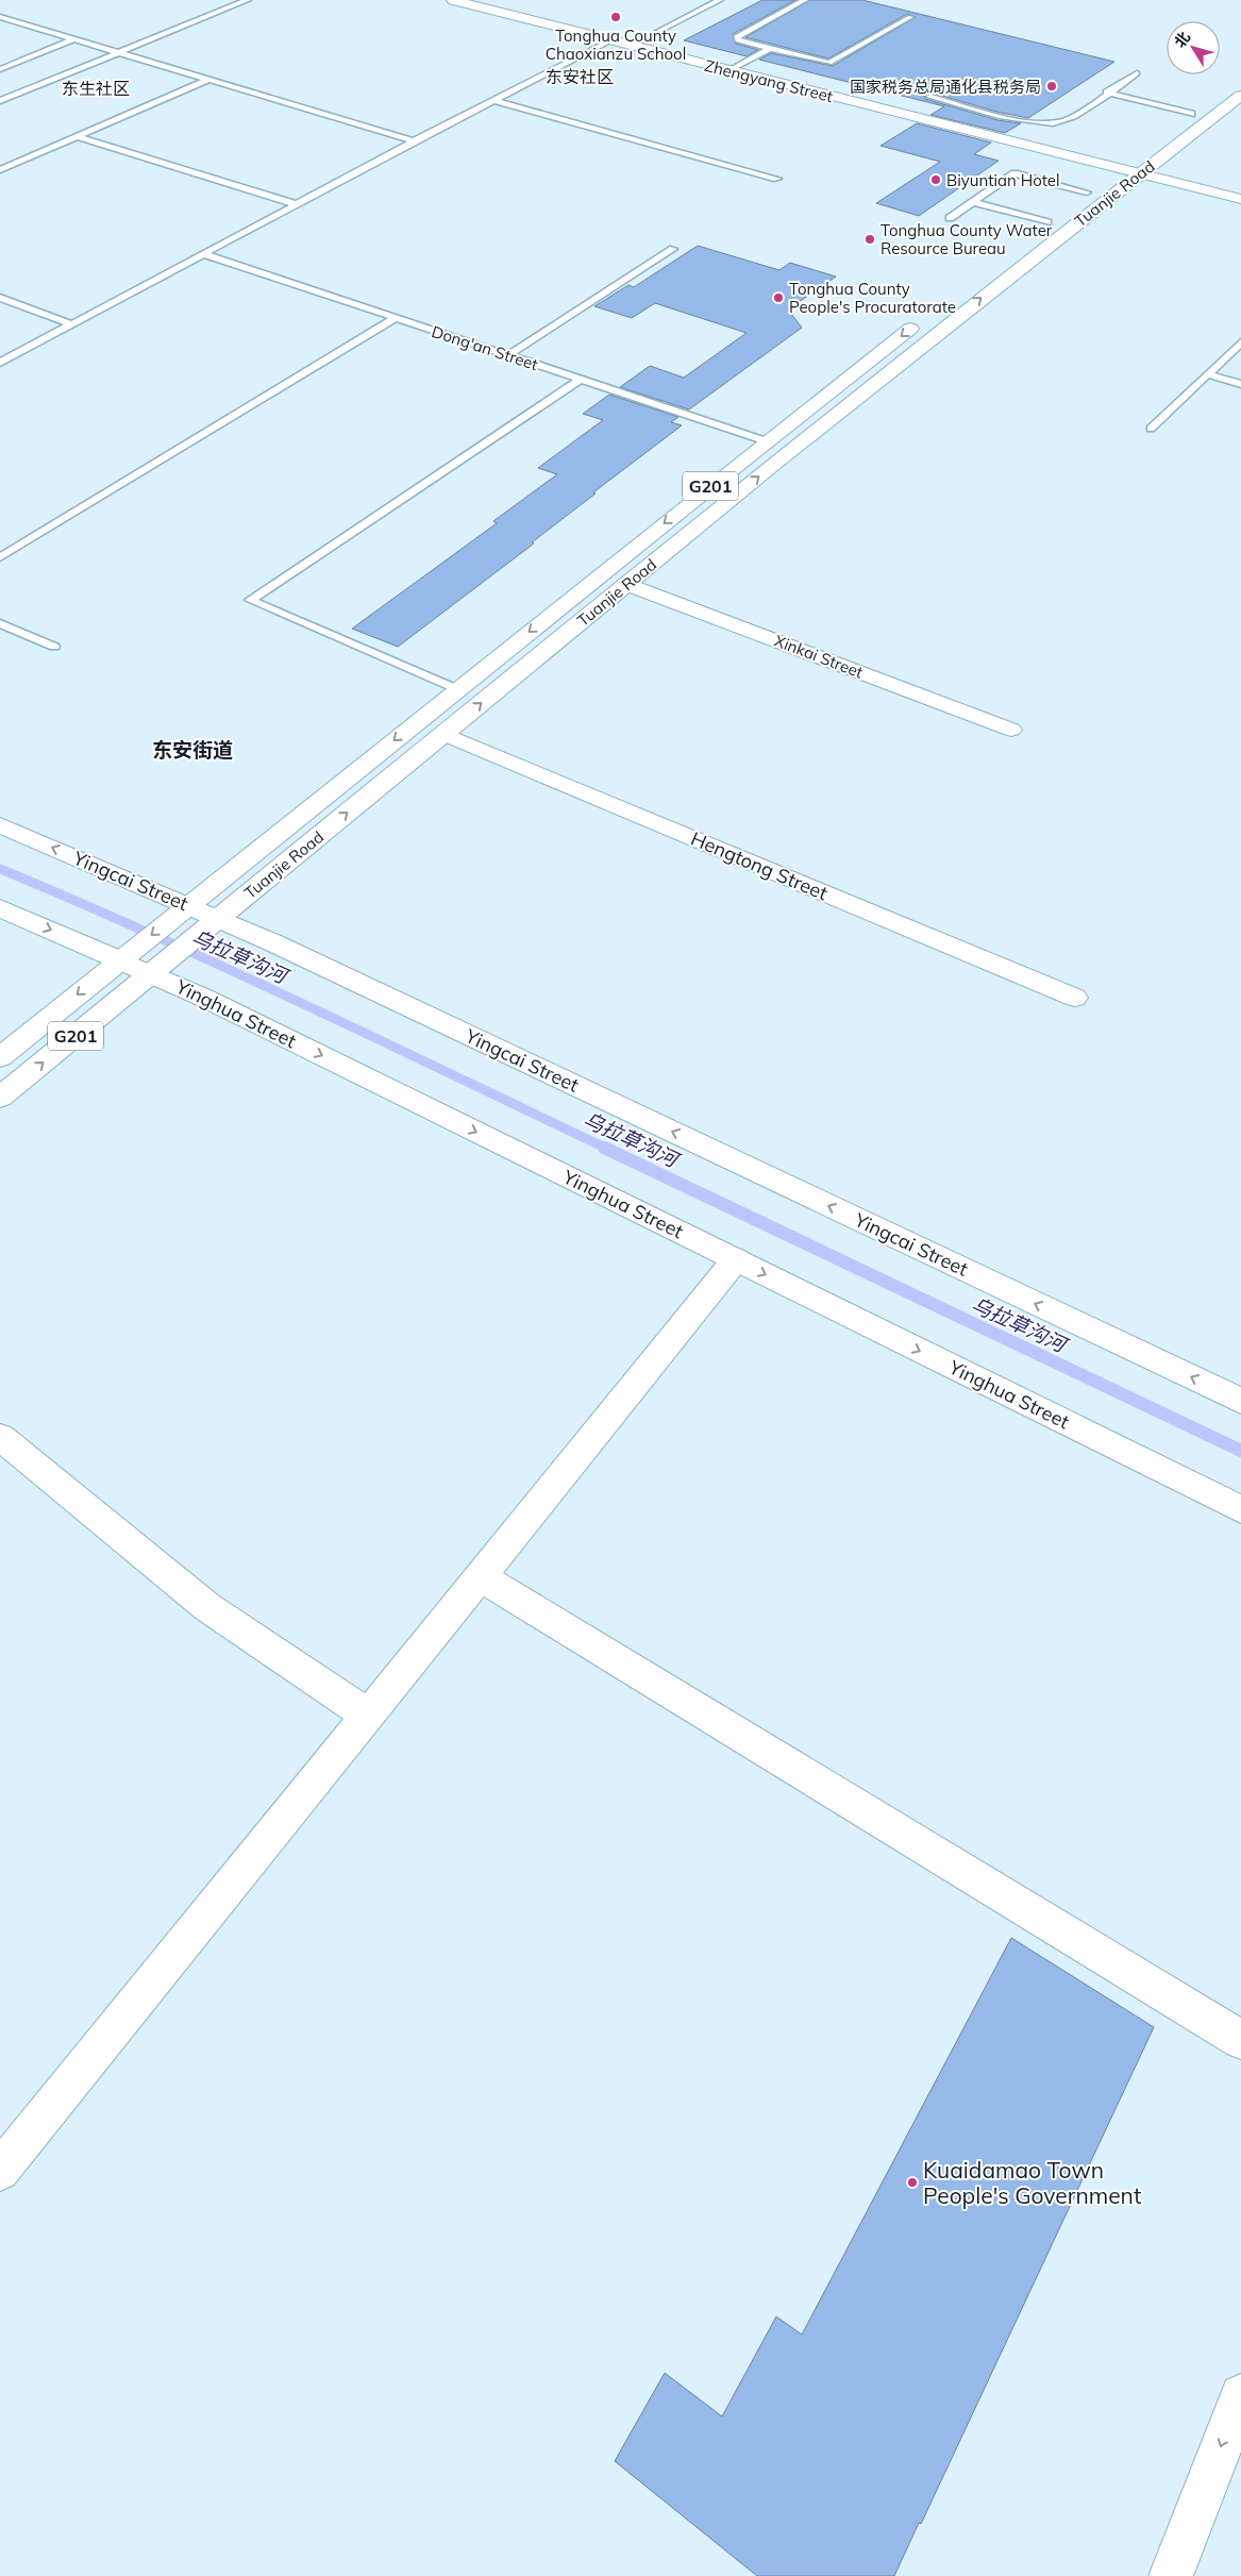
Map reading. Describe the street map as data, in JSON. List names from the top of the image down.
{
  "streets": {
    "main road": [
      "Zhengyang Street",
      "Tuanjie Road",
      "G201",
      "Xinkai Street",
      "Hengtong Street",
      "Yingcai Street",
      "Yinghua Street"
    ],
    "lane": ["Dong'an Street"]
  },
  "crossings": [
    ["Zhengyang Street", "Tuanjie Road"],
    ["Tuanjie Road", "Dong'an Street"],
    ["Tuanjie Road", "Xinkai Street"],
    ["Tuanjie Road", "Hengtong Street"],
    ["Tuanjie Road", "Yingcai Street"],
    ["Tuanjie Road", "Yinghua Street"]
  ],
  "one_way": ["Yingcai Street", "Yinghua Street"],
  "districts": ["东安社区", "东生社区", "东安街道"],
  "water": ["乌拉草沟河"],
  "places": [
    "Tonghua County Chaoxianzu School",
    "国家税务总局通化县税务局",
    "Biyuntian Hotel",
    "Tonghua County Water Resource Bureau",
    "Tonghua County People's Procuratorate",
    "Kuaidamao Town People's Government"
  ],
  "north": "top left"
}
